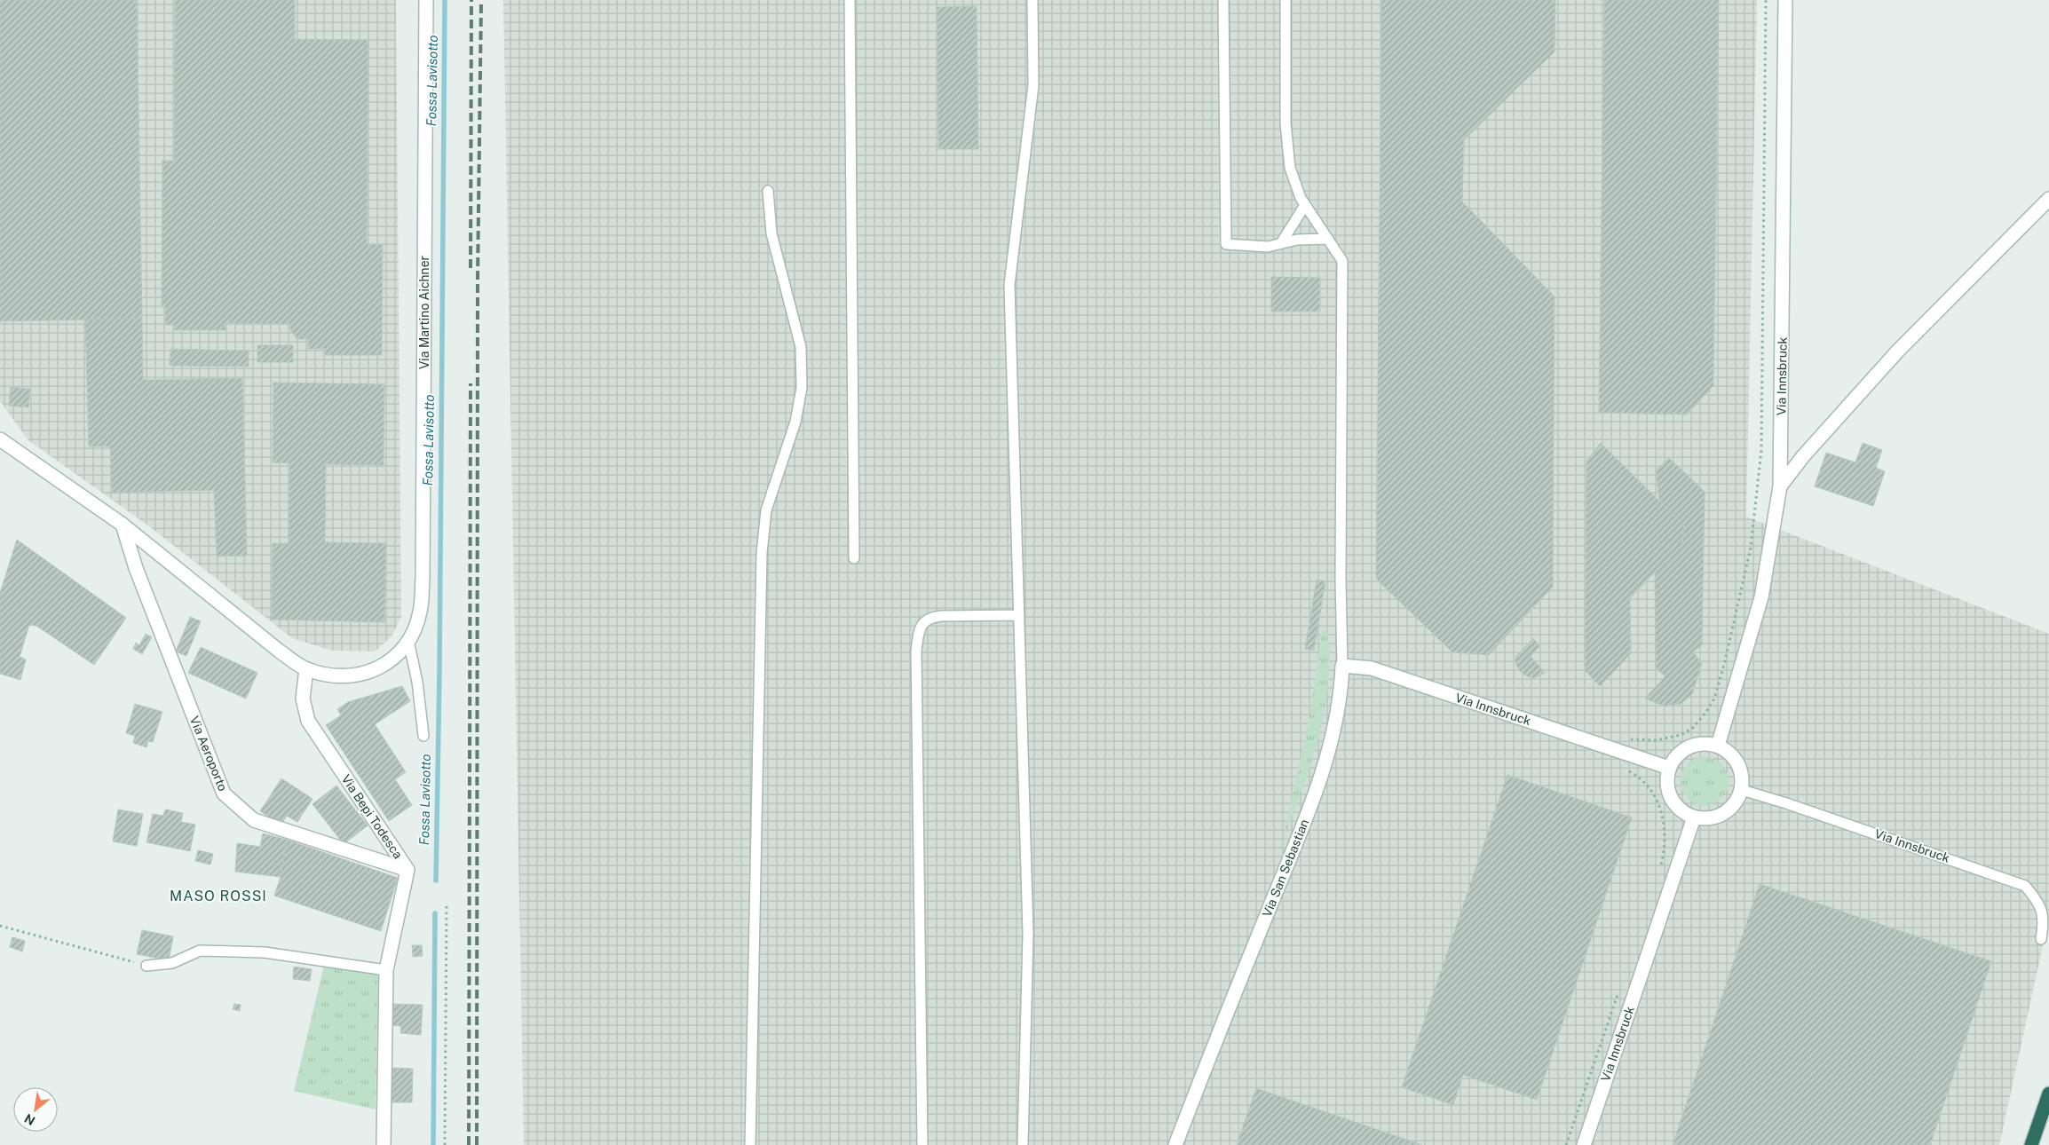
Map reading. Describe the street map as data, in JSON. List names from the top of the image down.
{
  "streets": {
    "street": [
      "Via Martino Aichner",
      "Via Innsbruck",
      "Via Aeroporto",
      "Via Bepi Todesca",
      "Via San Sebastian"
    ]
  },
  "crossings": [
    ["Via Martino Aichner", "Via Bepi Todesca"],
    ["Via Innsbruck", "Via San Sebastian"],
    ["Via Aeroporto", "Via Bepi Todesca"]
  ],
  "districts": ["MASO ROSSI"],
  "water": ["Fossa Lavisotto"],
  "north": "bottom left"
}
